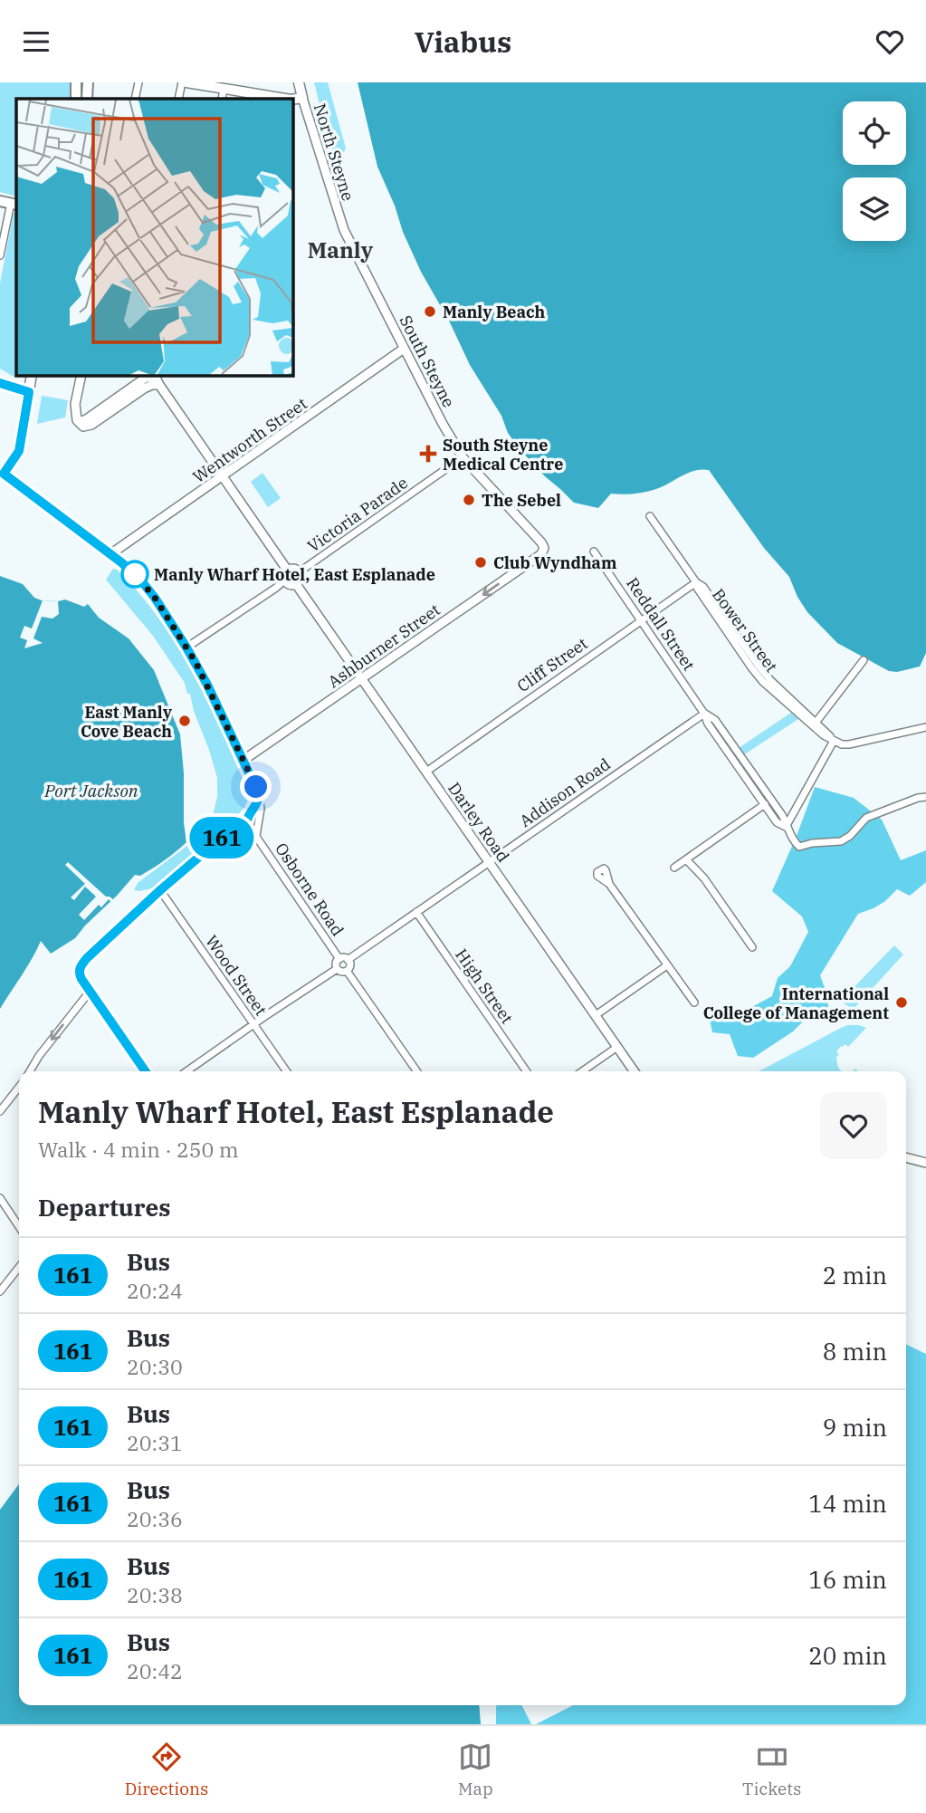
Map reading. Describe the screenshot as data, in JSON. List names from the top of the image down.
{
  "streets": {
    "main road": ["North Steyne"],
    "street": [
      "South Steyne",
      "Wentworth Street",
      "Victoria Parade",
      "Reddall Street",
      "Bower Street",
      "Ashburner Street",
      "Cliff Street",
      "Addison Road",
      "Darley Road",
      "Osborne Road",
      "Wood Street",
      "High Street"
    ]
  },
  "crossings": [
    ["North Steyne", "South Steyne"],
    ["South Steyne", "Wentworth Street"],
    ["South Steyne", "Victoria Parade"],
    ["South Steyne", "Ashburner Street"],
    ["Victoria Parade", "Darley Road"],
    ["Reddall Street", "Cliff Street"],
    ["Reddall Street", "Addison Road"],
    ["Bower Street", "Cliff Street"],
    ["Ashburner Street", "Darley Road"],
    ["Cliff Street", "Darley Road"],
    ["Addison Road", "Darley Road"],
    ["Addison Road", "Osborne Road"],
    ["Addison Road", "High Street"]
  ],
  "one_way": ["Ashburner Street"],
  "districts": ["Manly"],
  "water": ["Port Jackson"],
  "places": {
    "other": [
      "Manly Beach",
      "The Sebel",
      "Club Wyndham",
      "Manly Wharf Hotel, East Esplanade",
      "East Manly Cove Beach",
      "International College of Management"
    ],
    "health": ["South Steyne Medical Centre"]
  },
  "lines": ["bus line 161"],
  "page": {
    "header": "Viabus",
    "on_map": "161",
    "heading": [
      ["Manly Wharf Hotel, East Esplanade", "Walk · 4 min · 250 m"],
      "Departures"
    ],
    "list": [
      {
        "mark": "161",
        "name": "Bus",
        "note": "20:24",
        "value": "2 min"
      },
      {
        "mark": "161",
        "name": "Bus",
        "note": "20:30",
        "value": "8 min"
      },
      {
        "mark": "161",
        "name": "Bus",
        "note": "20:31",
        "value": "9 min"
      },
      {
        "mark": "161",
        "name": "Bus",
        "note": "20:36",
        "value": "14 min"
      },
      {
        "mark": "161",
        "name": "Bus",
        "note": "20:38",
        "value": "16 min"
      },
      {
        "mark": "161",
        "name": "Bus",
        "note": "20:42",
        "value": "20 min"
      }
    ],
    "tabs": ["Directions", "Map", "Tickets"]
  }
}
